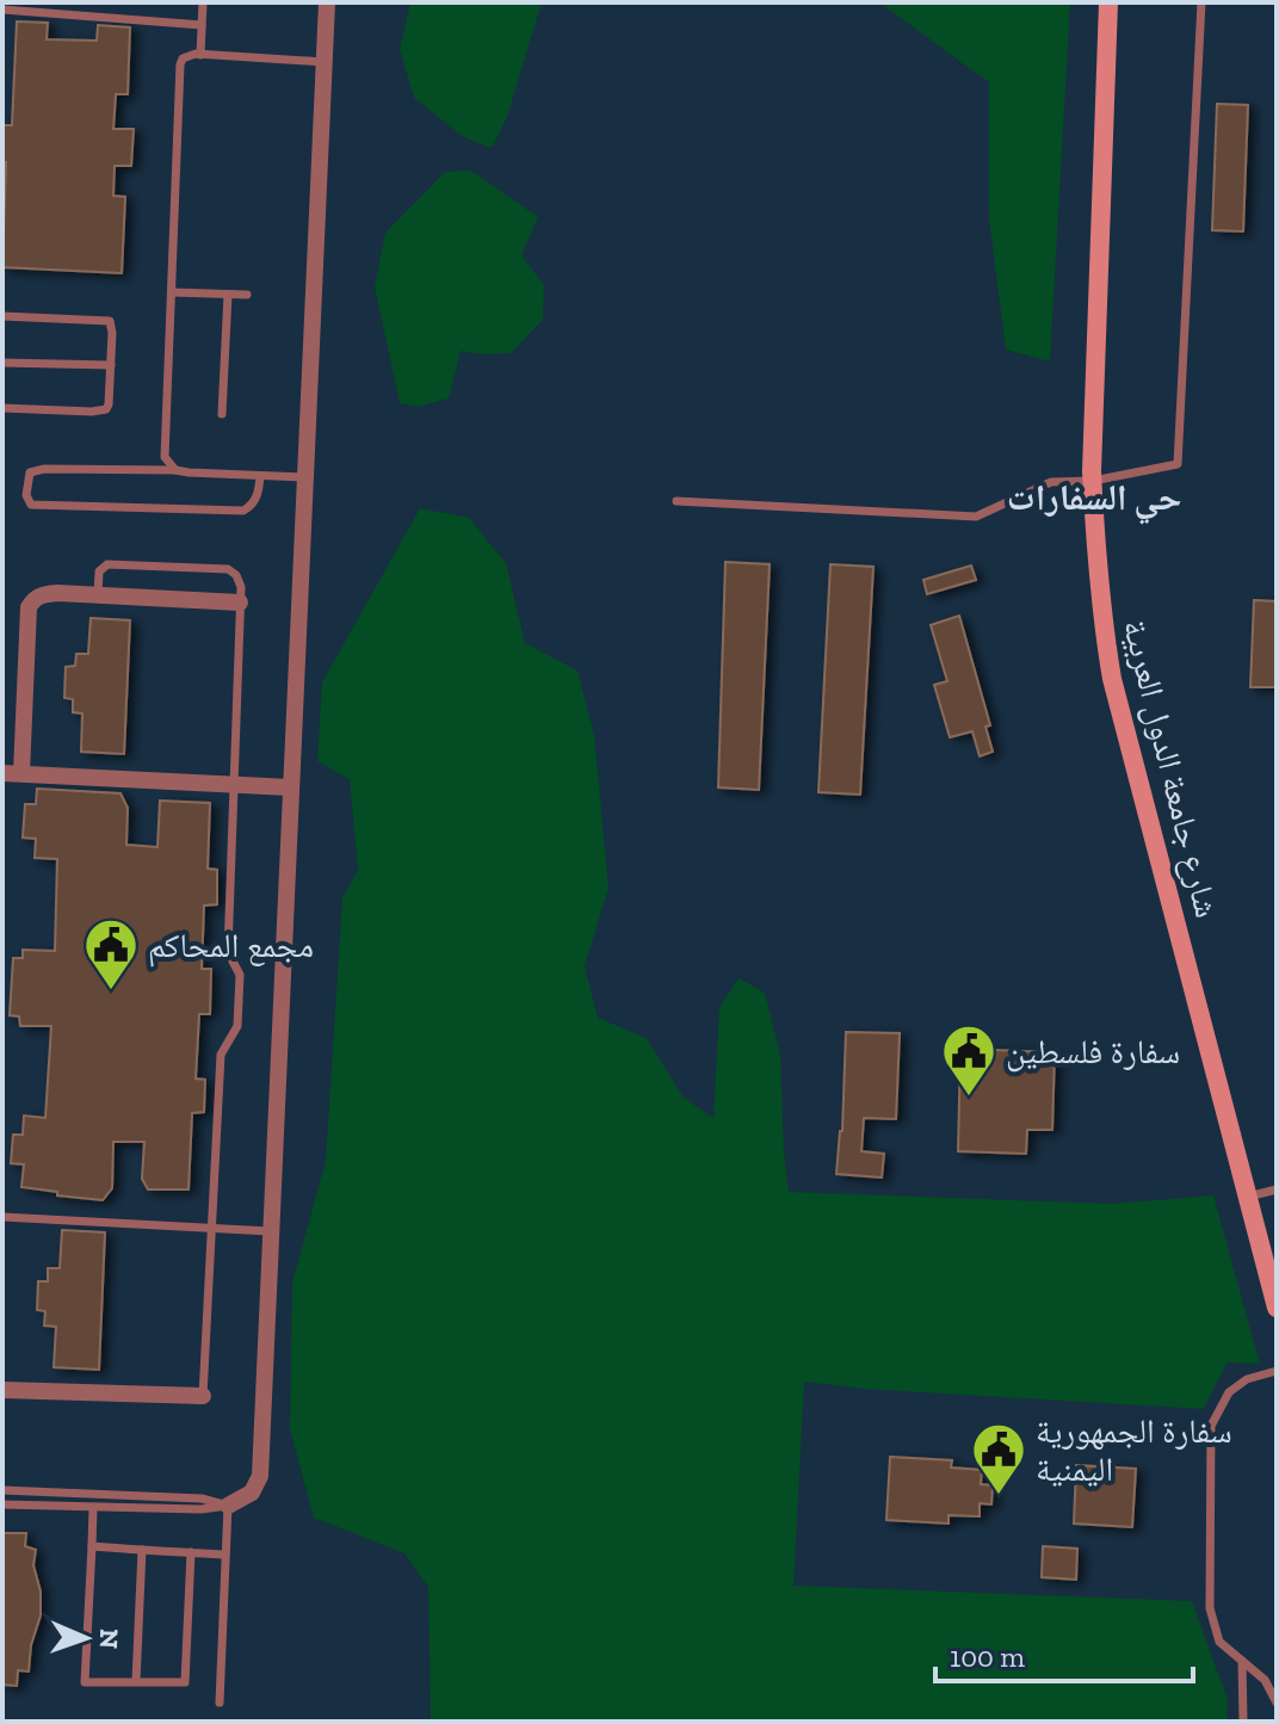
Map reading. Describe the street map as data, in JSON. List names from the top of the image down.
{
  "streets": {
    "street": ["شارع جامعة الدول العربية"]
  },
  "districts": ["حي السفارات"],
  "places": {
    "public building": ["مجمع المحاكم", "سفارة فلسطين", "سفارة الجمهورية اليمنية"]
  },
  "scale_bar": "100 m",
  "north": "right"
}
